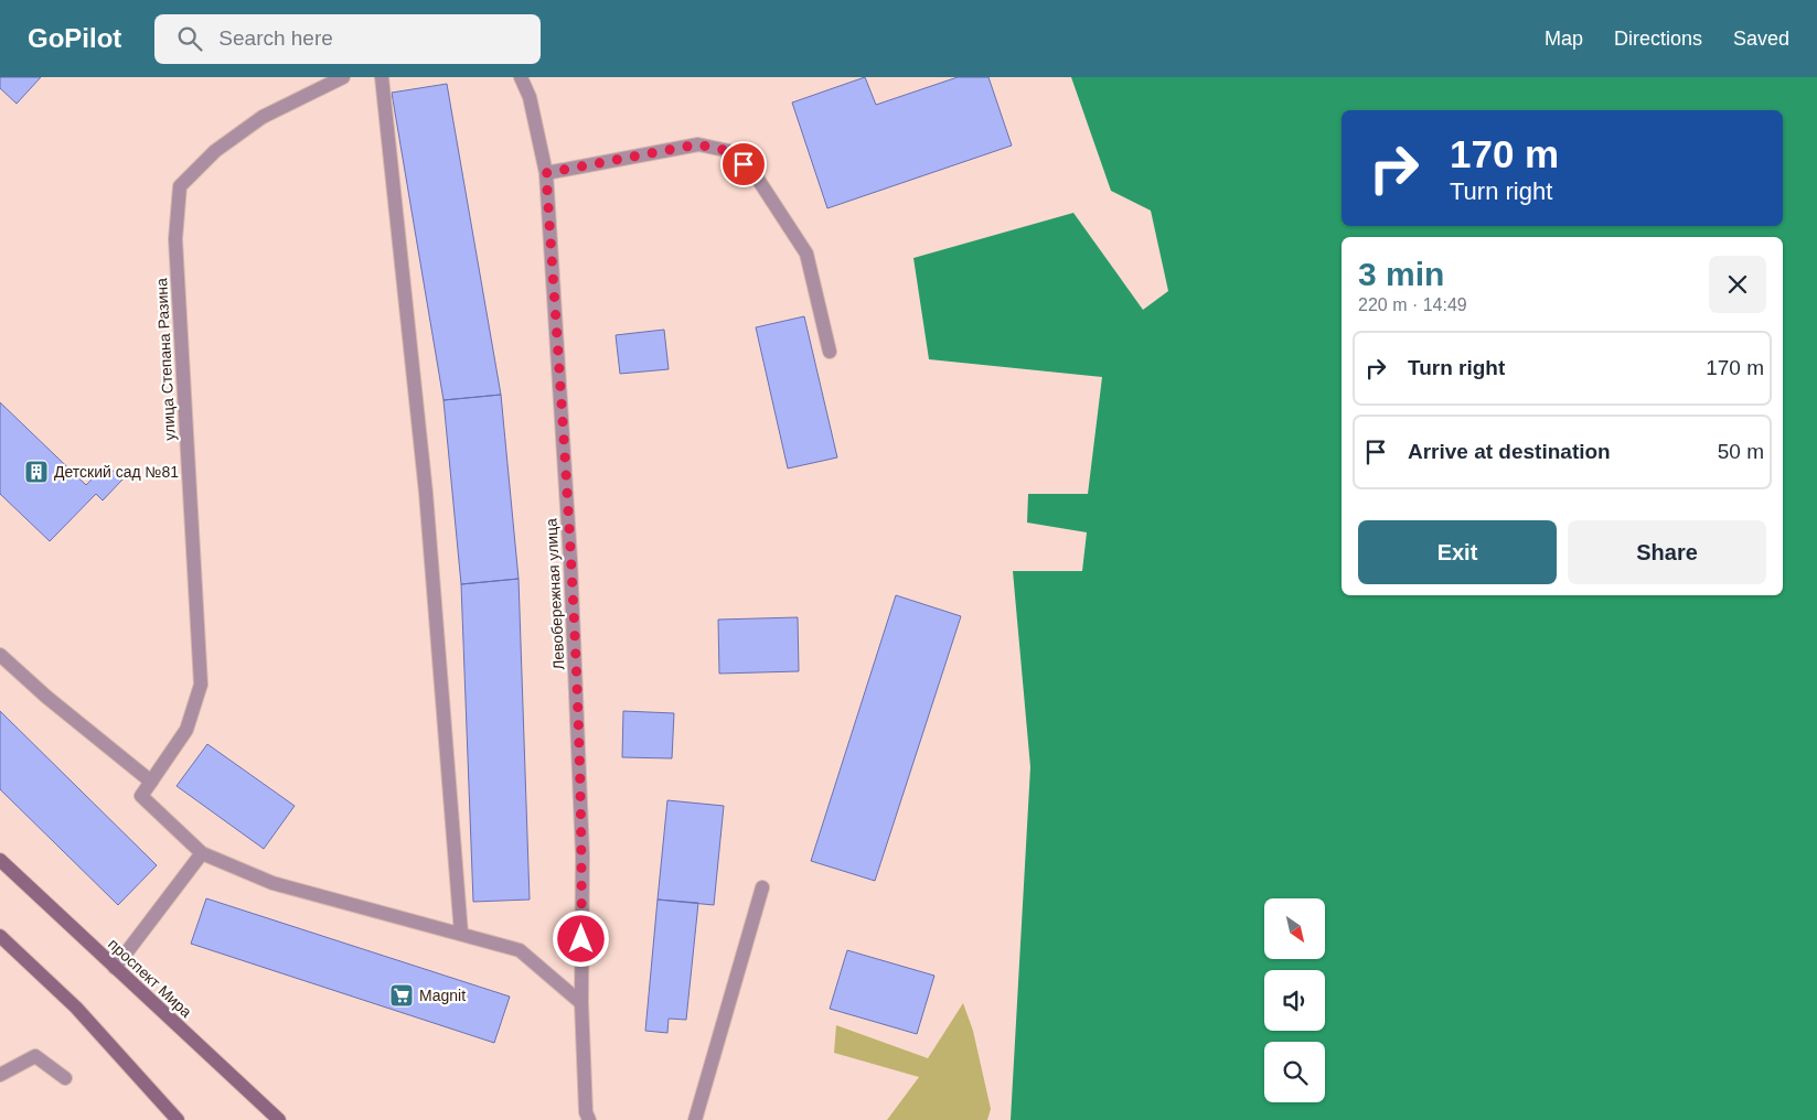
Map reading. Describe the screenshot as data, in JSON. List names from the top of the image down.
{
  "streets": {
    "main road": ["проспект Мира"],
    "street": ["улица Степана Разина", "Левобережная улица"]
  },
  "places": {
    "building": ["Детский сад №81"],
    "supermarket": ["Magnit"]
  },
  "north": "bottom right",
  "page": {
    "header": "GoPilot",
    "search": "Search here",
    "nav": ["Map", "Directions", "Saved"],
    "turn": ["170 m", "Turn right"],
    "heading": ["3 min", "220 m · 14:49"],
    "list": [
      {
        "name": "Turn right",
        "value": "170 m"
      },
      {
        "name": "Arrive at destination",
        "value": "50 m"
      }
    ],
    "buttons": ["Exit", "Share"]
  }
}
